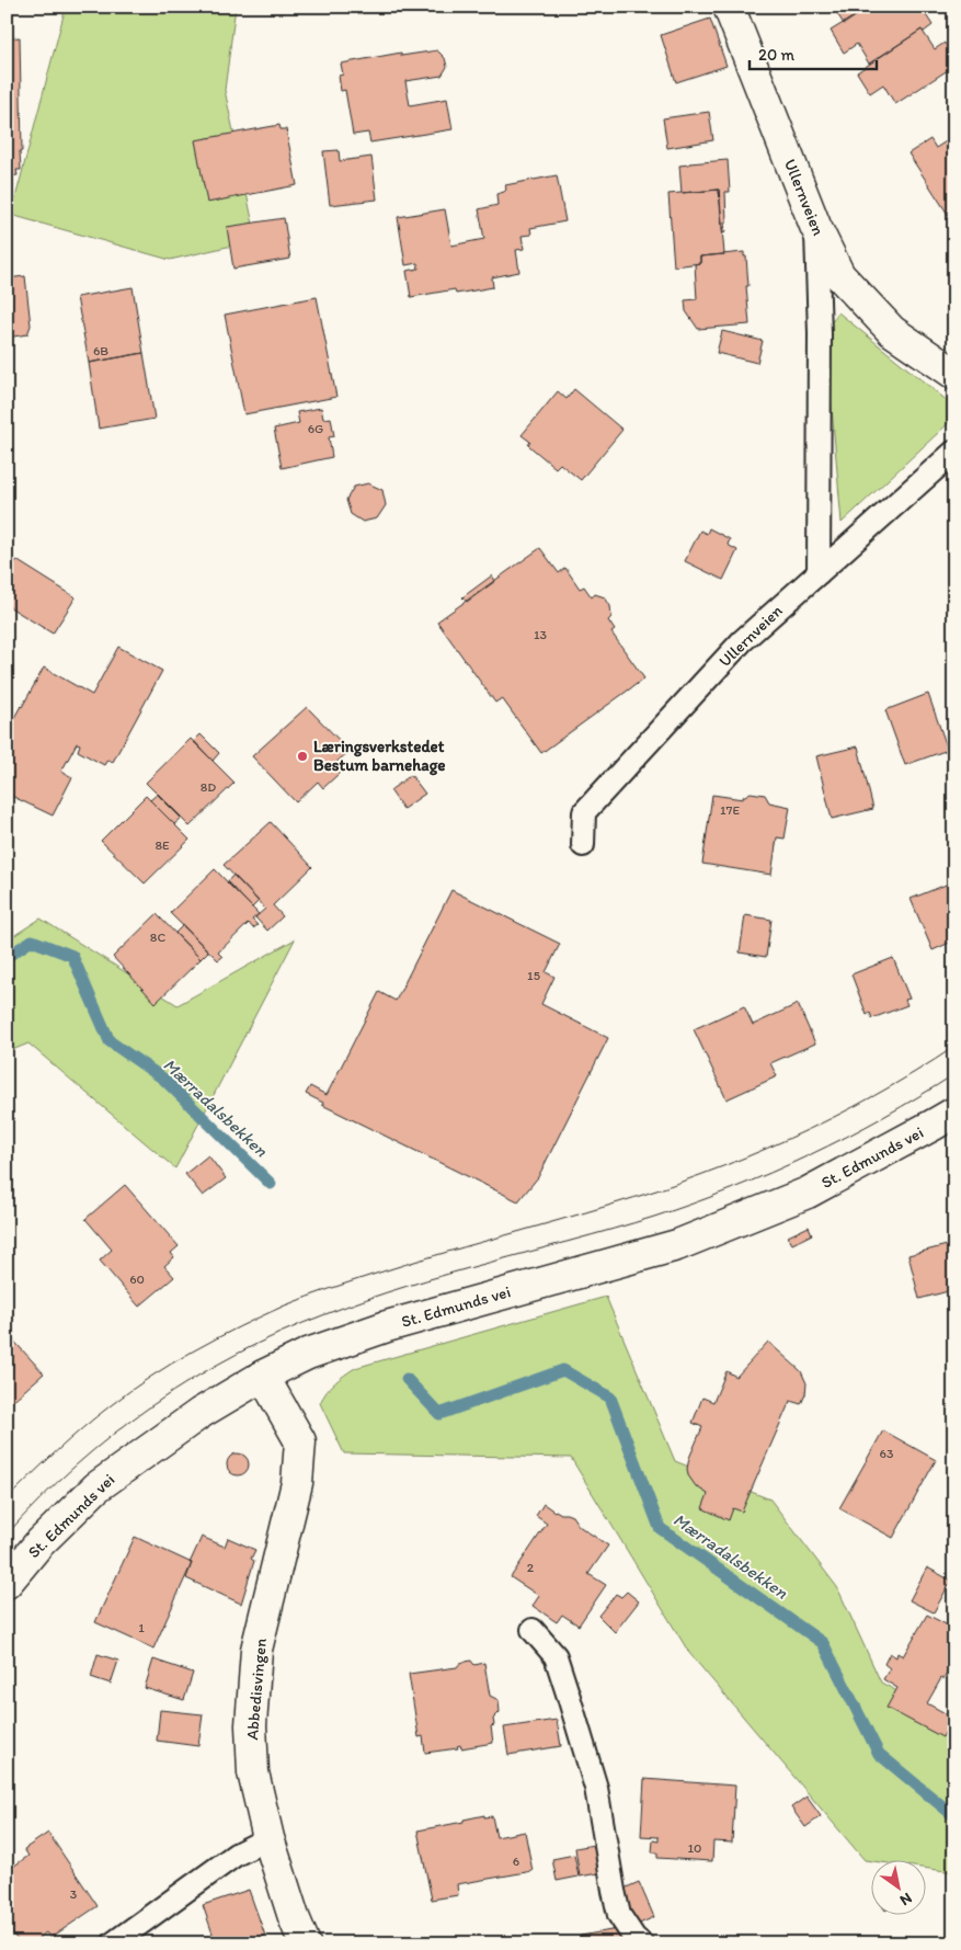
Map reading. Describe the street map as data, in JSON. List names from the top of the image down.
{
  "streets": {
    "street": ["Ullernveien", "St. Edmunds vei", "Abbedisvingen"]
  },
  "crossings": [
    ["St. Edmunds vei", "Abbedisvingen"]
  ],
  "water": ["Mærradalsbekken"],
  "places": ["Læringsverkstedet Bestum barnehage"],
  "house_numbers": [
    "6B",
    "6G",
    "13",
    "8D",
    "17E",
    "8E",
    "8C",
    "15",
    "60",
    "63",
    "2",
    "1",
    "10",
    "6",
    "3"
  ],
  "scale_bar": "20 m",
  "north": "bottom right"
}
